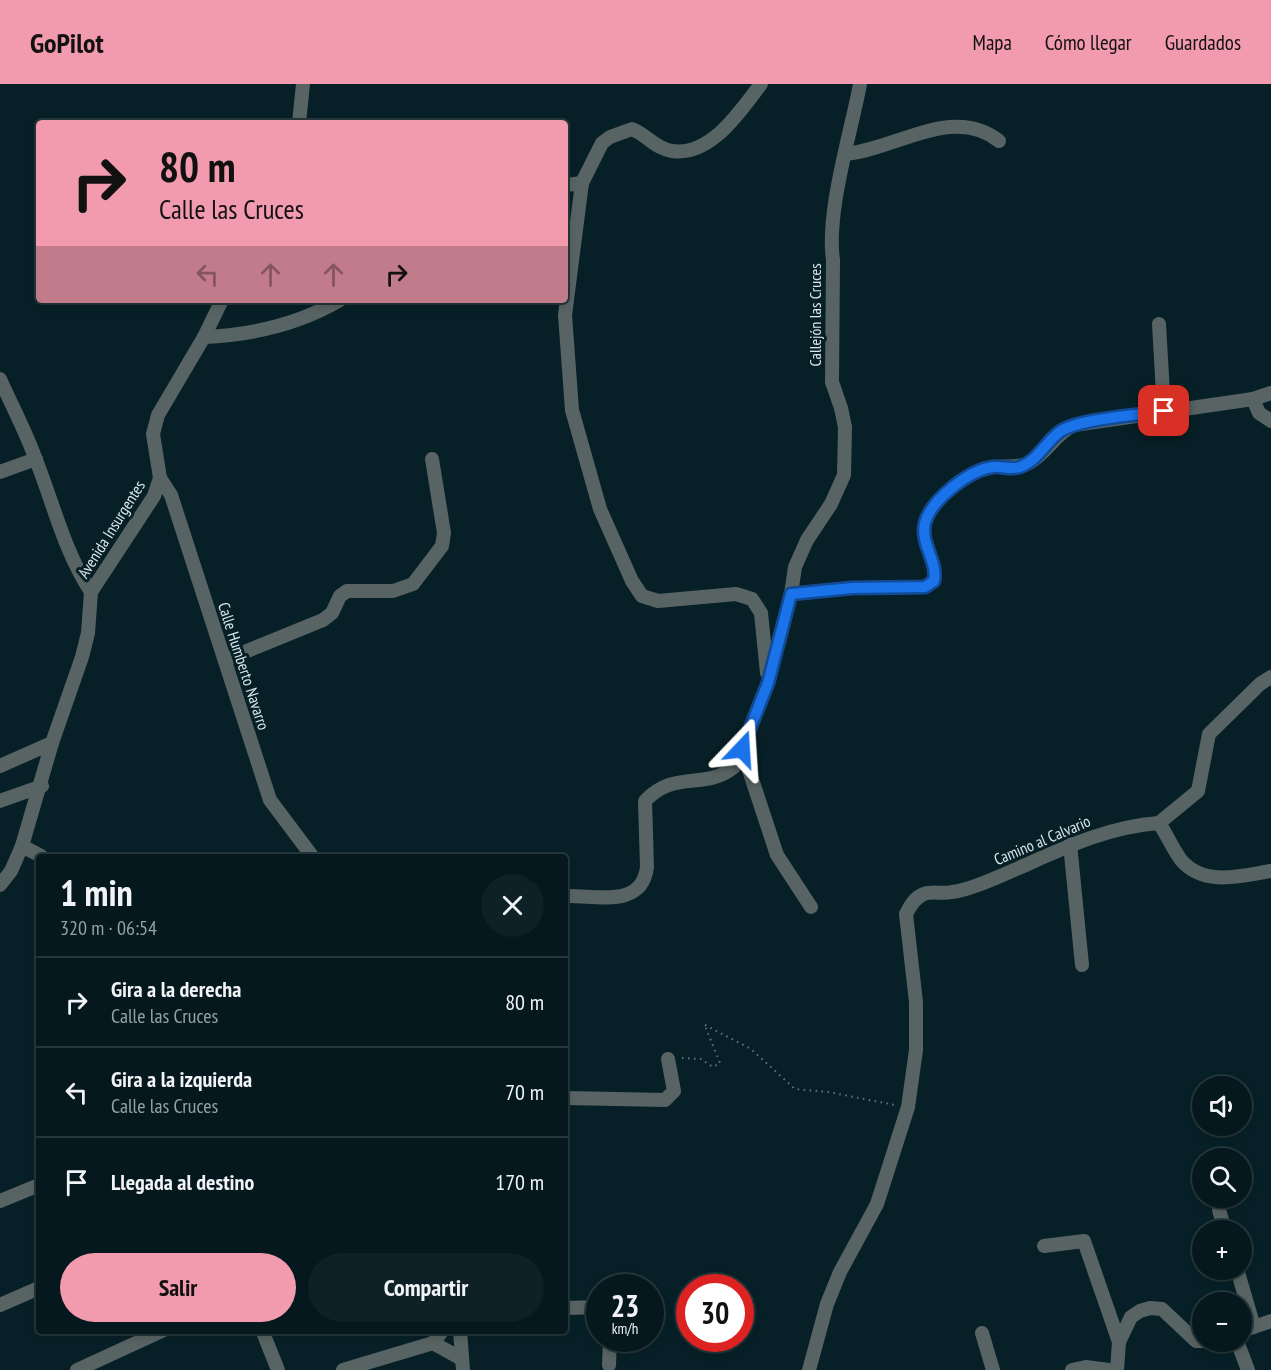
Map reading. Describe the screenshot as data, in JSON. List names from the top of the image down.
{
  "streets": {
    "street": [
      "Callejón las Cruces",
      "Avenida Insurgentes",
      "Calle Humberto Navarro",
      "Camino al Calvario"
    ]
  },
  "crossings": [
    ["Avenida Insurgentes", "Calle Humberto Navarro"]
  ],
  "page": {
    "header": "GoPilot",
    "nav": ["Mapa", "Cómo llegar", "Guardados"],
    "turn": ["80 m", "Calle las Cruces"],
    "heading": ["1 min", "320 m · 06:54"],
    "list": [
      {
        "name": "Gira a la derecha",
        "note": "Calle las Cruces",
        "value": "80 m"
      },
      {
        "name": "Gira a la izquierda",
        "note": "Calle las Cruces",
        "value": "70 m"
      },
      {
        "name": "Llegada al destino",
        "value": "170 m"
      }
    ],
    "map_buttons": ["+", "−"],
    "buttons": ["Salir", "Compartir"],
    "speed": "23 km/h",
    "limit": "30"
  }
}
